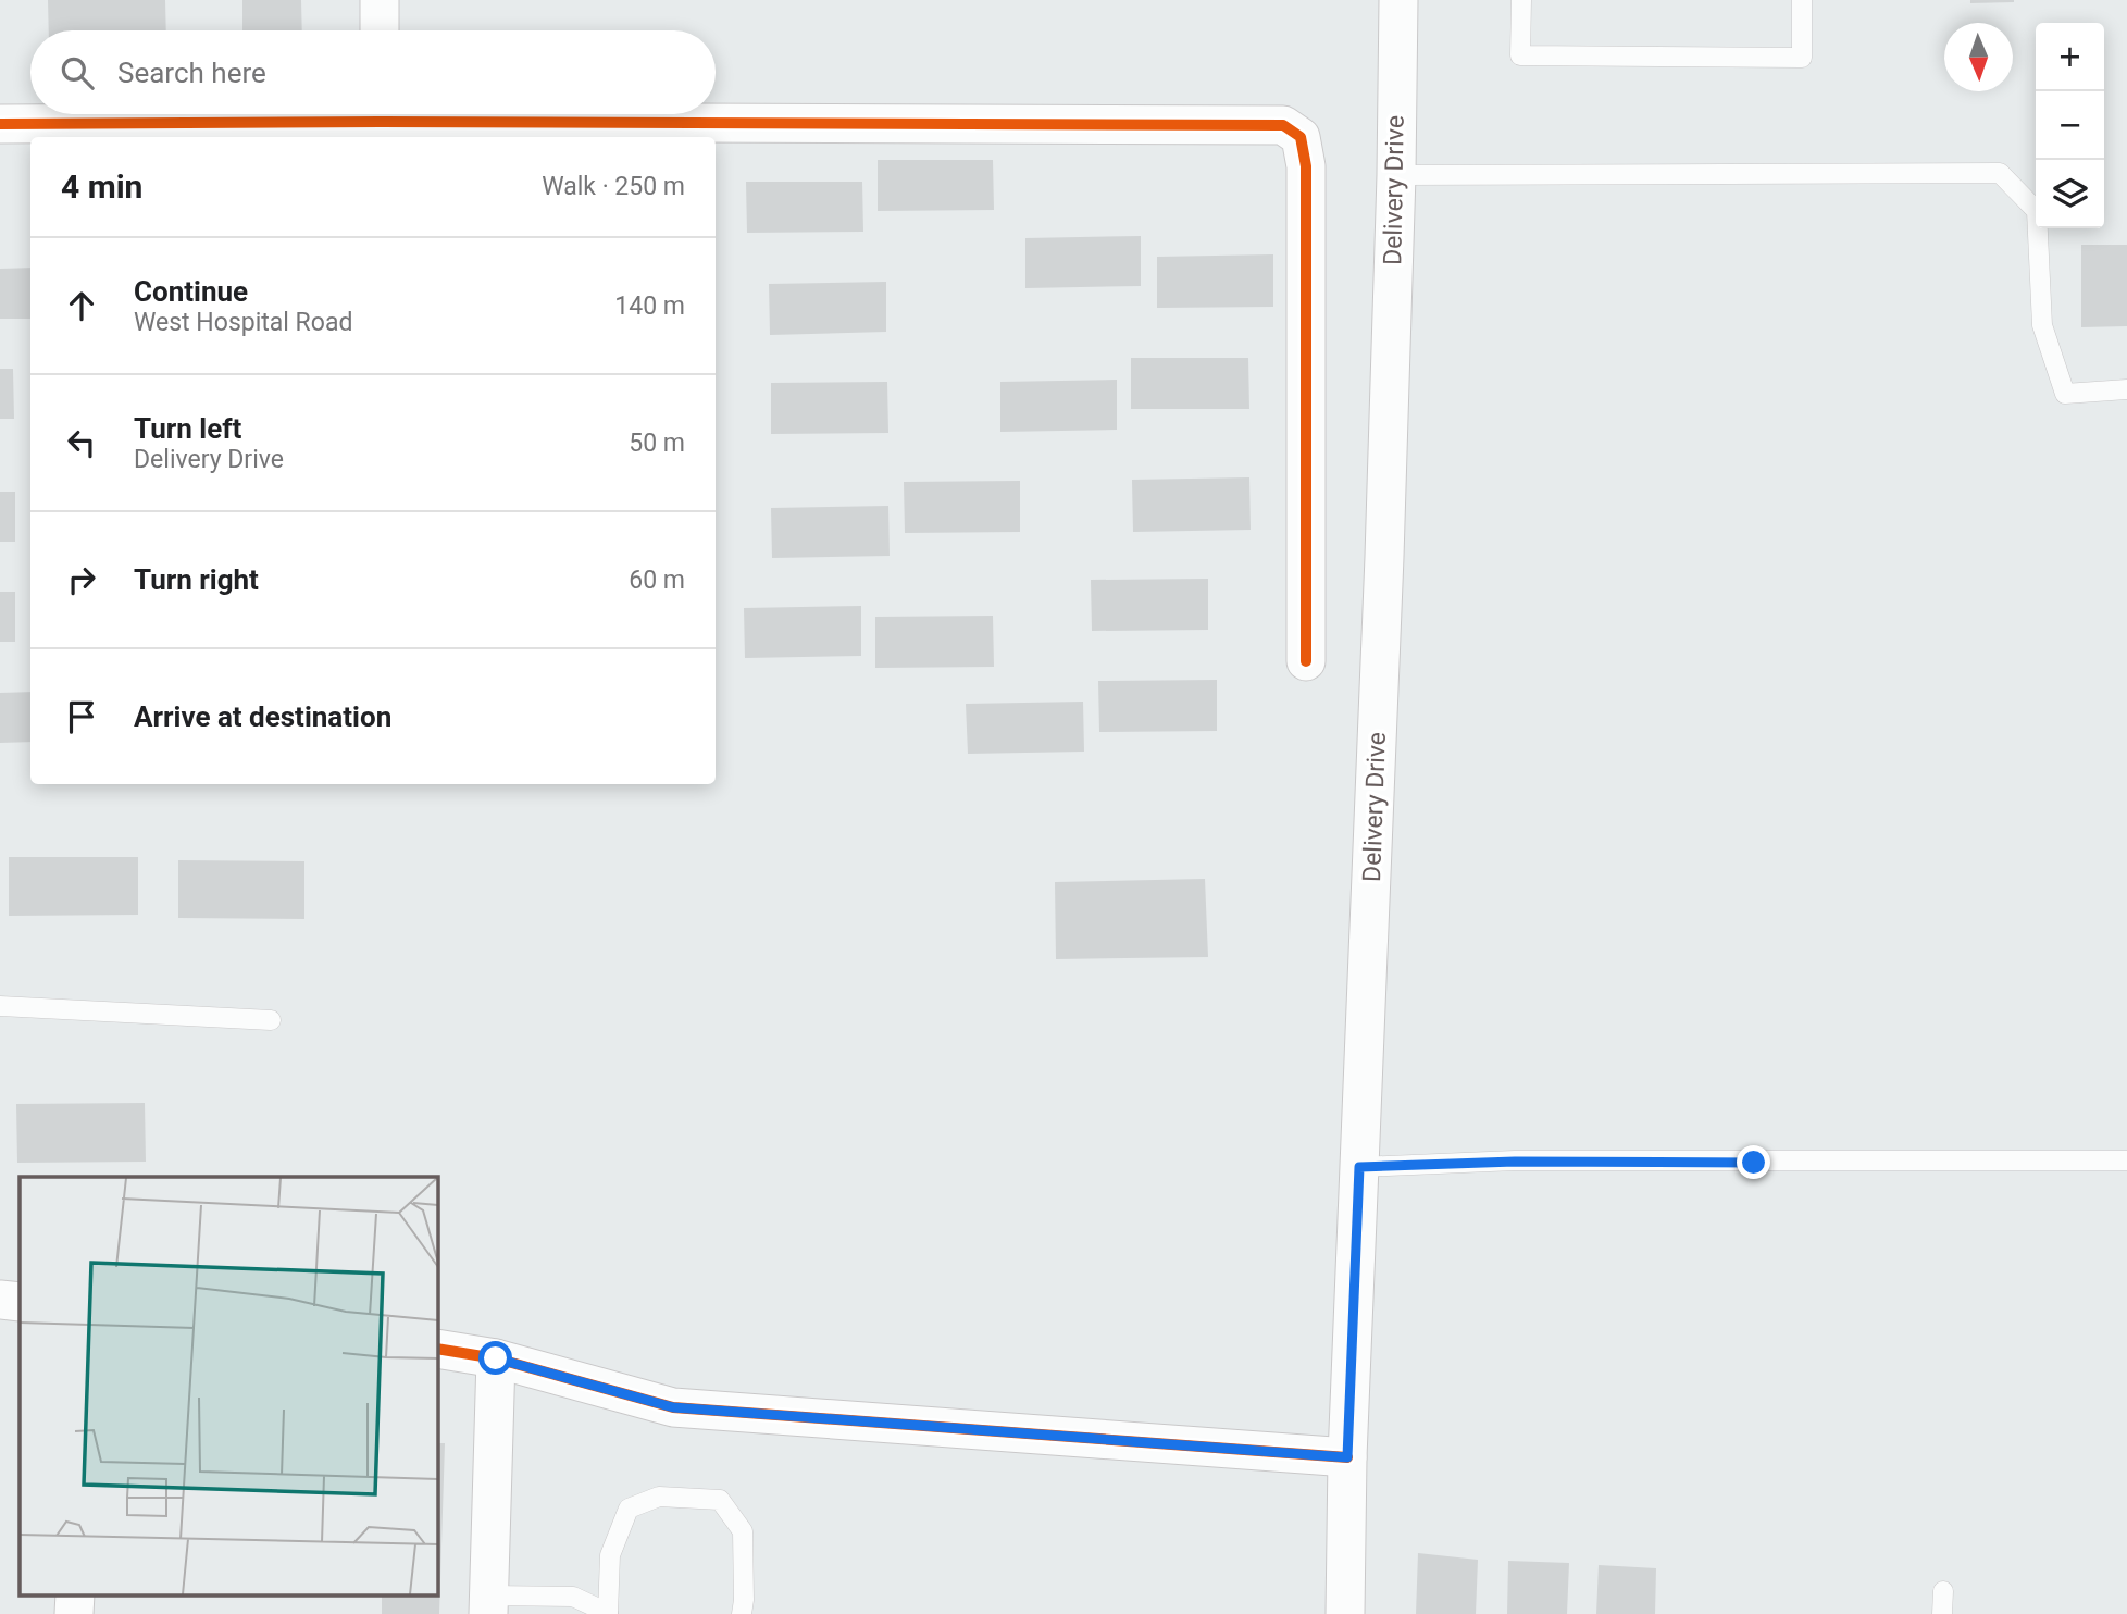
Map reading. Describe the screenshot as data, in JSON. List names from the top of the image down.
{
  "streets": {
    "street": ["Delivery Drive"]
  },
  "north": "bottom",
  "page": {
    "map_buttons": ["+", "−"],
    "search": "Search here",
    "heading": ["4 min", "Walk · 250 m"],
    "list": [
      ["Continue", "West Hospital Road", "140 m"],
      ["Turn left", "Delivery Drive", "50 m"],
      ["Turn right", "60 m"],
      "Arrive at destination"
    ]
  }
}
